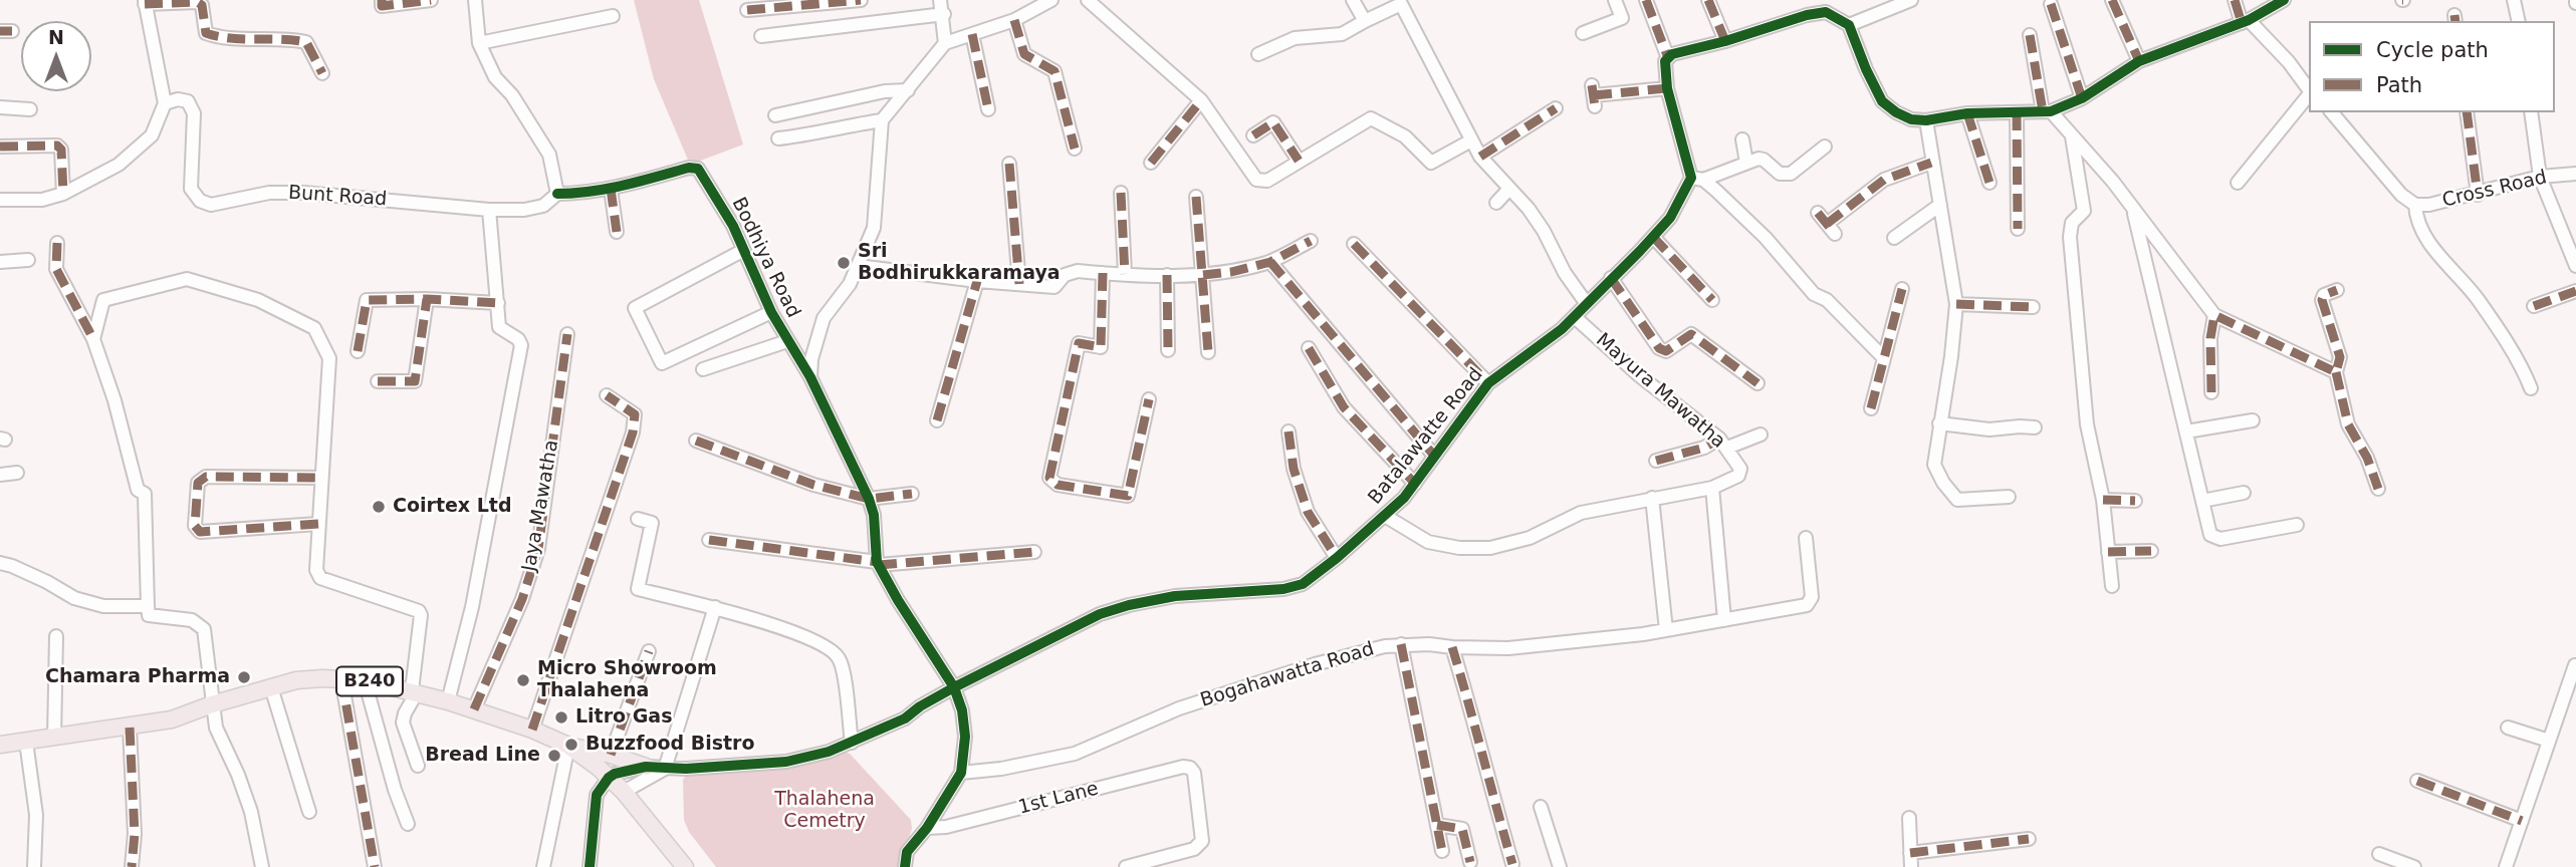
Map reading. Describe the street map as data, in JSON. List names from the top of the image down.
{
  "streets": {
    "main road": ["B240"],
    "street": [
      "Cross Road",
      "Bunt Road",
      "Bodhiya Road",
      "Mayura Mawatha",
      "Batalawatte Road",
      "Jaya Mawatha",
      "Bogahawatta Road",
      "1st Lane"
    ]
  },
  "crossings": [
    ["Bunt Road", "Bodhiya Road"],
    ["Mayura Mawatha", "Batalawatte Road"],
    ["Jaya Mawatha", "B240"]
  ],
  "parks": ["Thalahena Cemetry"],
  "places": [
    "Sri Bodhirukkaramaya",
    "Coirtex Ltd",
    "Chamara Pharma",
    "Micro Showroom Thalahena",
    "Litro Gas",
    "Buzzfood Bistro",
    "Bread Line"
  ],
  "legend": ["Cycle path", "Path"],
  "north": "top"
}
